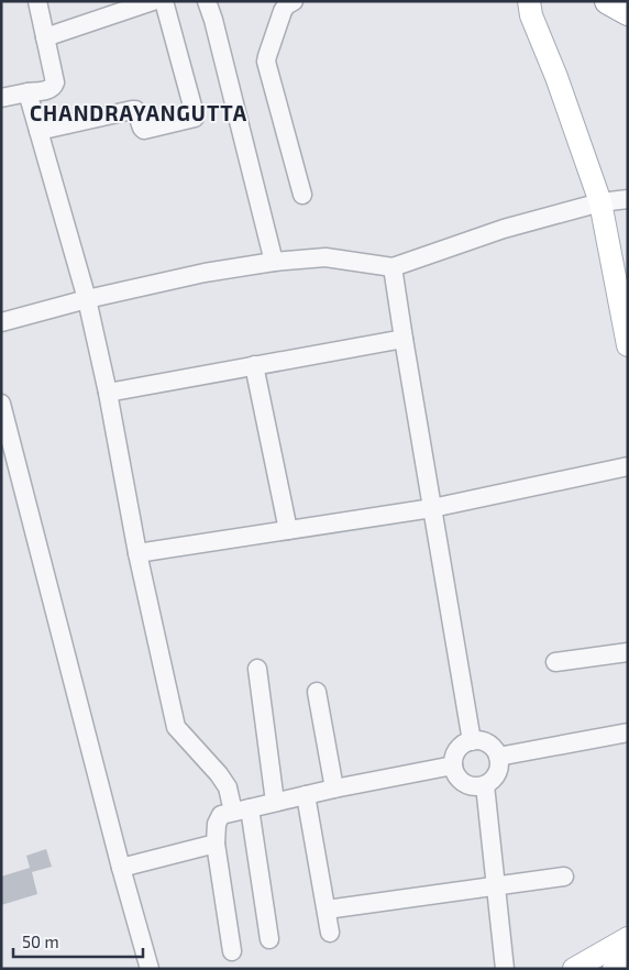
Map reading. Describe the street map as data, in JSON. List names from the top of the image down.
{
  "districts": ["CHANDRAYANGUTTA"],
  "scale_bar": "50 m"
}
